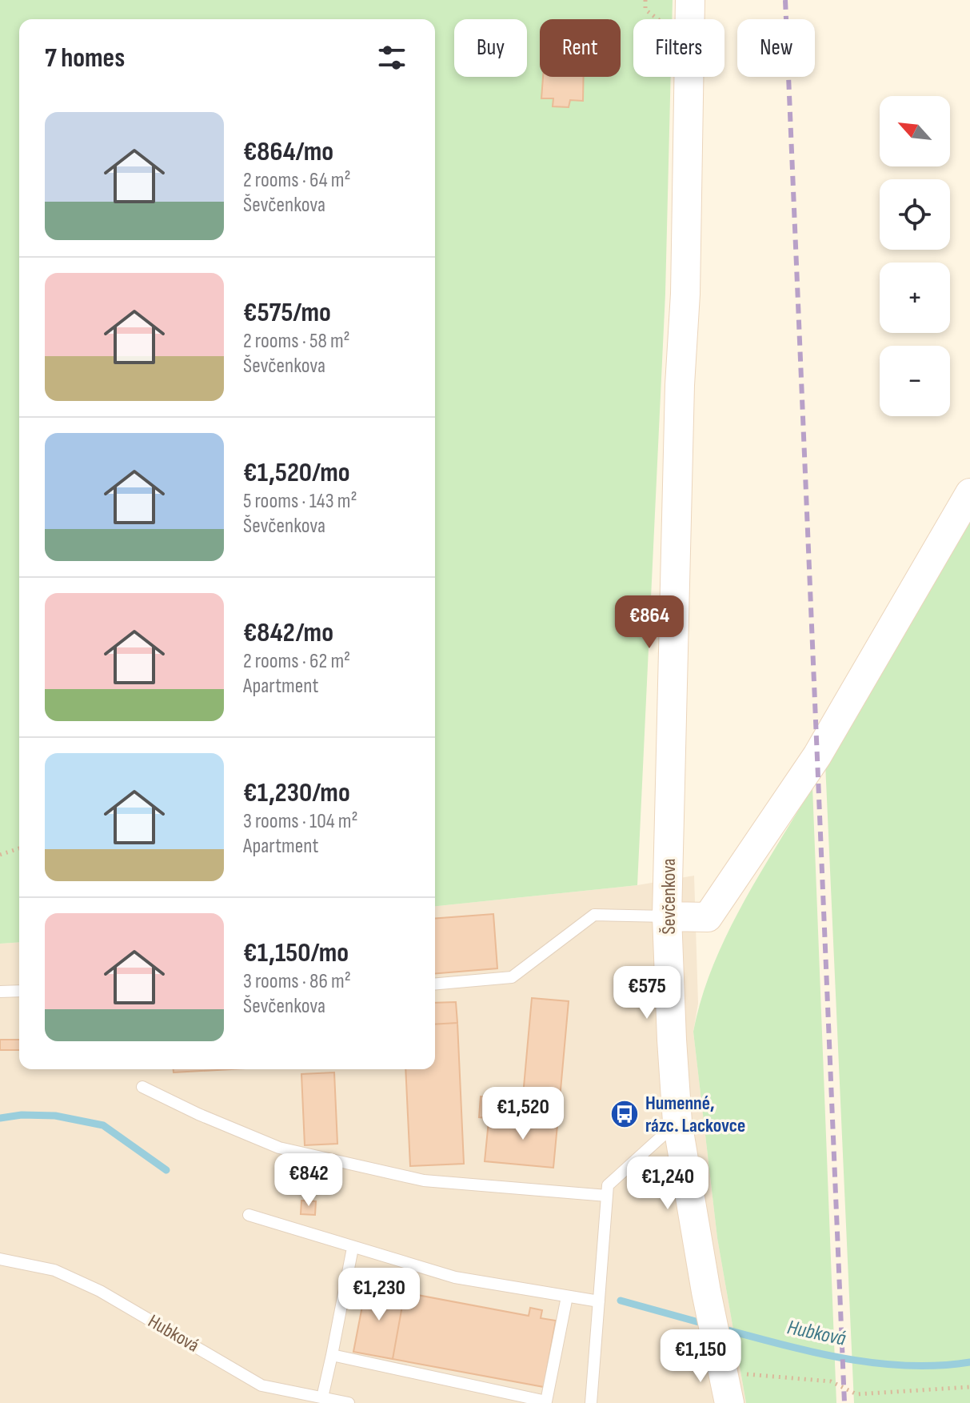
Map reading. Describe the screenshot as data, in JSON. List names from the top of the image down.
{
  "streets": {
    "main road": ["Ševčenkova"],
    "lane": ["Hubková"]
  },
  "water": ["Hubková"],
  "places": {
    "bus stop": ["Humenné, rázc. Lackovce"]
  },
  "north": "top left",
  "page": {
    "chip": [
      "Buy",
      "Rent",
      "Filters",
      "New"
    ],
    "heading": "7 homes",
    "map_buttons": ["+", "−"],
    "list": [
      {
        "name": "€864/mo",
        "note": "2 rooms · 64 m² · Ševčenkova"
      },
      {
        "name": "€575/mo",
        "note": "2 rooms · 58 m² · Ševčenkova"
      },
      {
        "name": "€1,520/mo",
        "note": "5 rooms · 143 m² · Ševčenkova"
      },
      {
        "name": "€842/mo",
        "note": "2 rooms · 62 m² · Apartment"
      },
      {
        "name": "€1,230/mo",
        "note": "3 rooms · 104 m² · Apartment"
      },
      {
        "name": "€1,150/mo",
        "note": "3 rooms · 86 m² · Ševčenkova"
      }
    ],
    "price": [
      "€864",
      "€575",
      "€1,520",
      "€842",
      "€1,240",
      "€1,230",
      "€1,150"
    ]
  }
}
